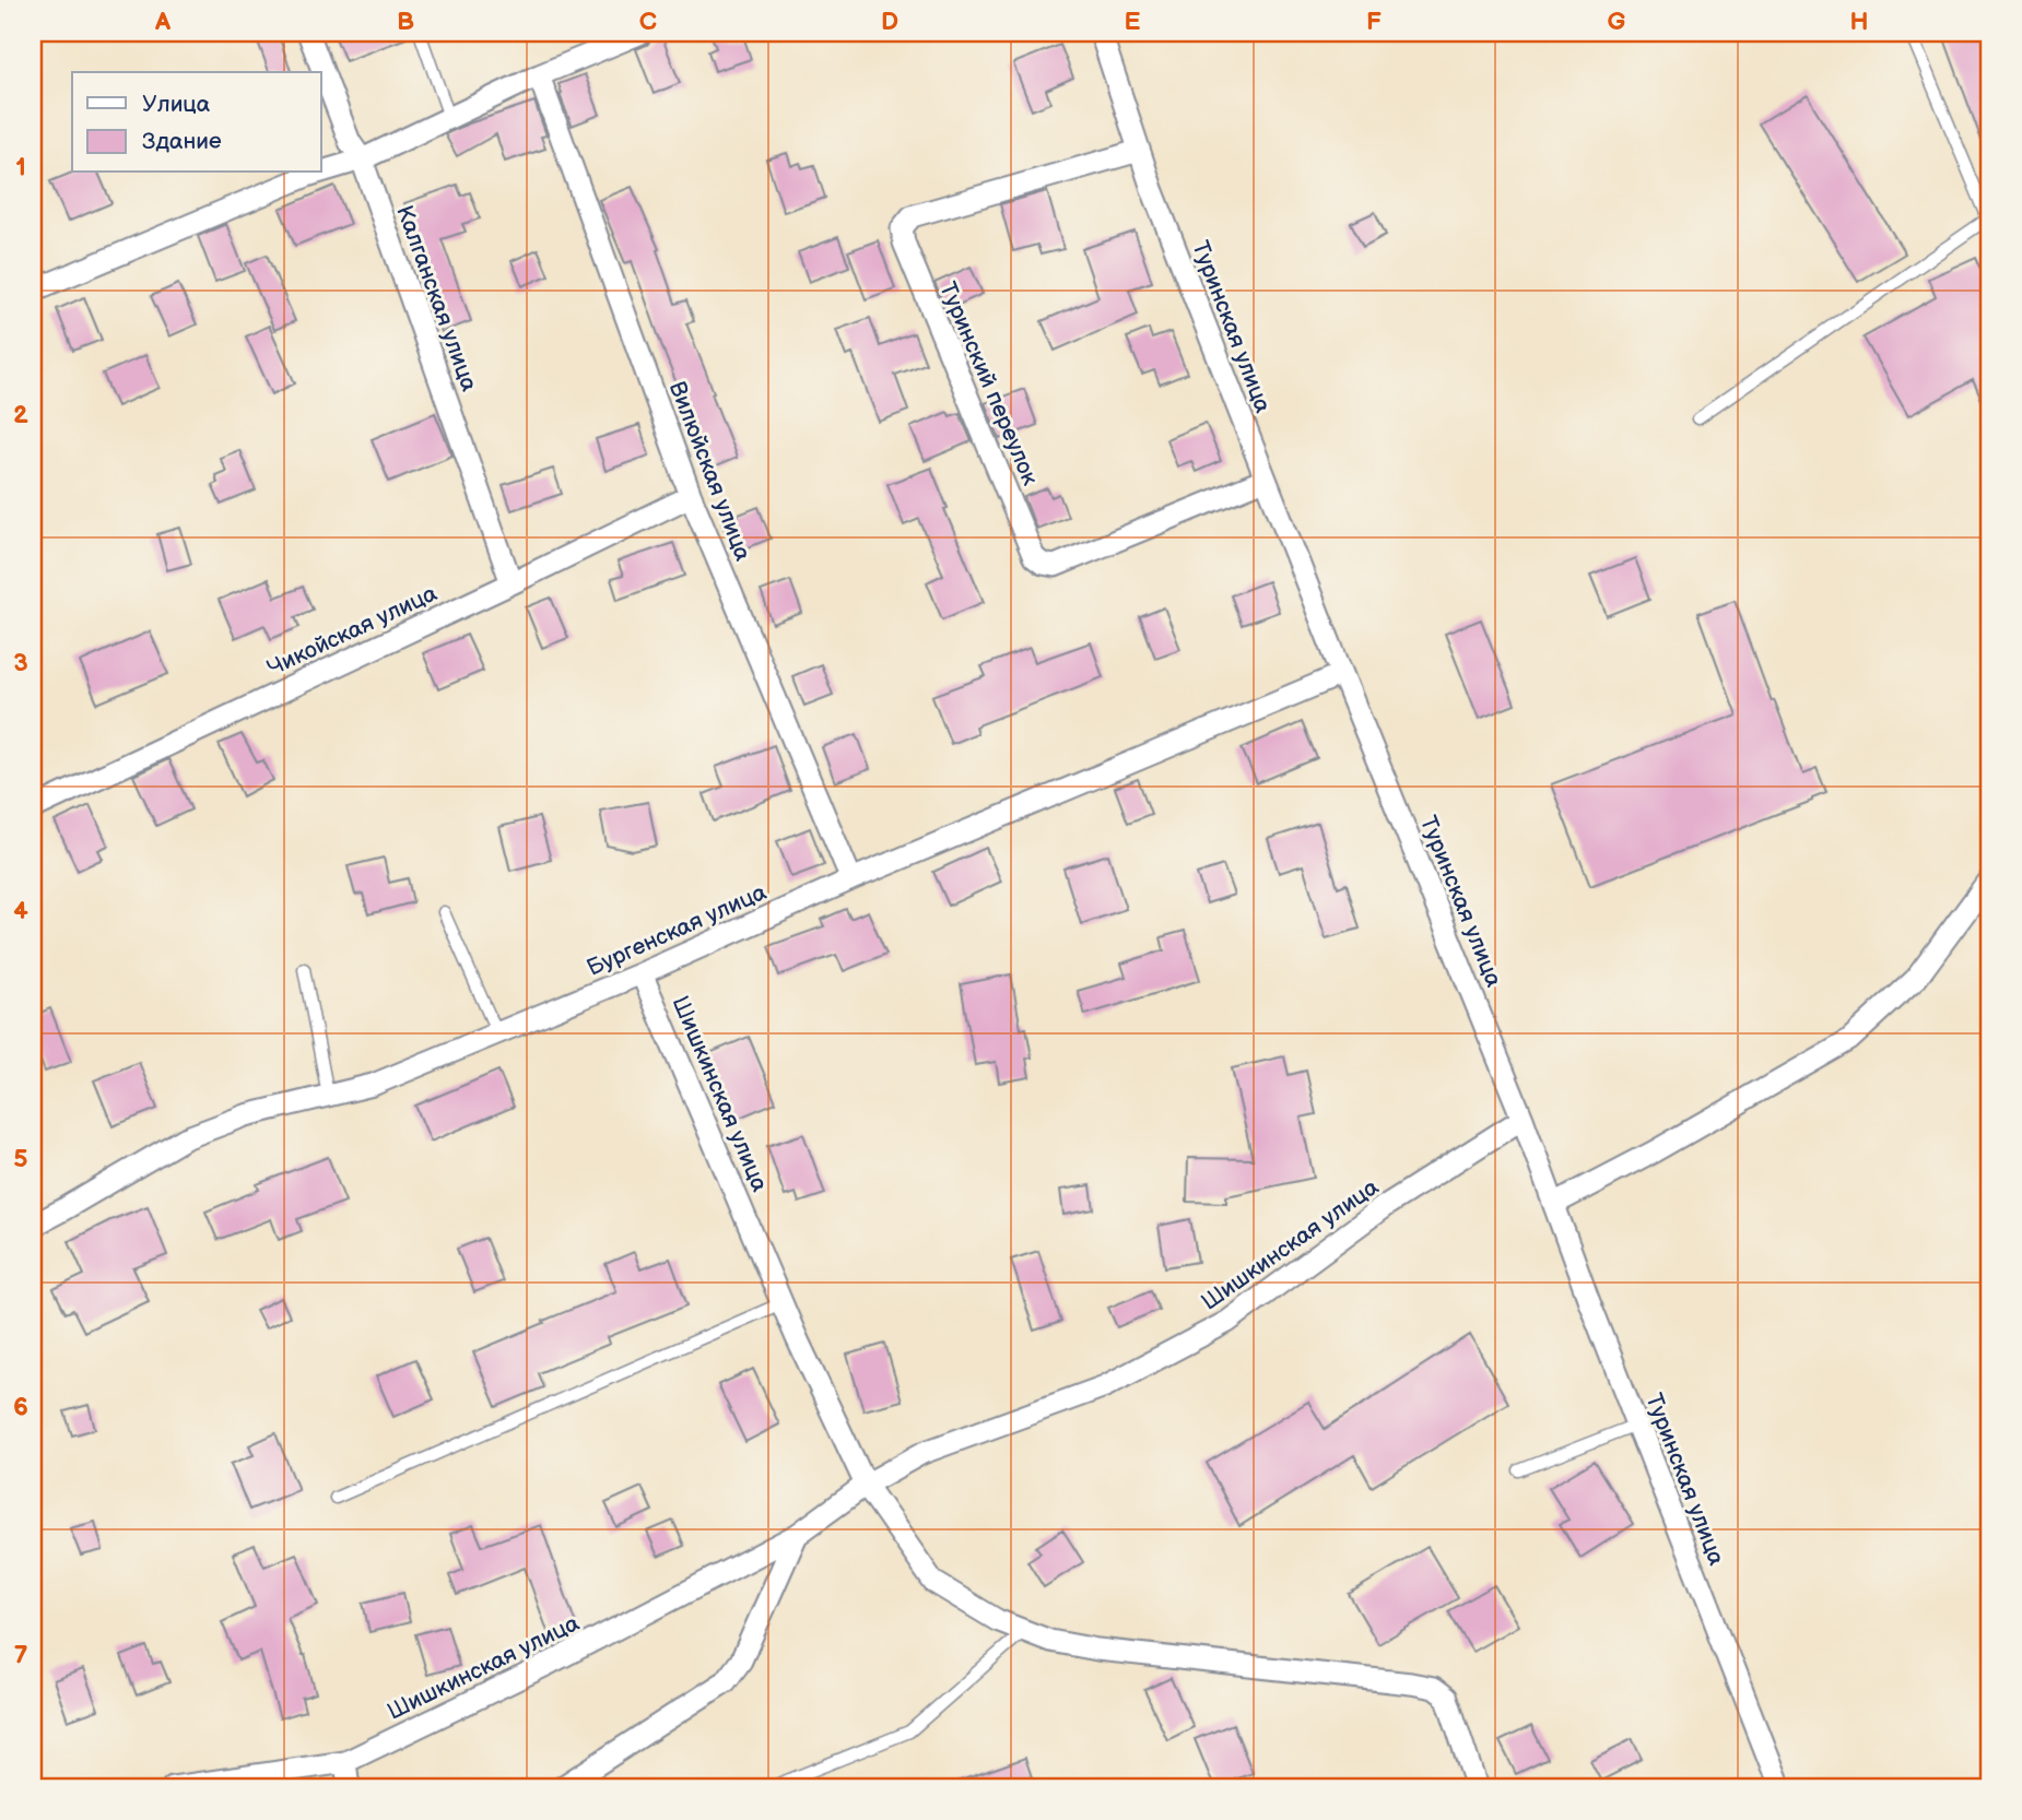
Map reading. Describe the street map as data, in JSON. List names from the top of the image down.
{
  "streets": {
    "street": [
      "Калганская улица",
      "Туринская улица",
      "Туринский переулок",
      "Вилюйская улица",
      "Чикойская улица",
      "Бургенская улица",
      "Шишкинская улица"
    ]
  },
  "crossings": [
    ["Калганская улица", "Чикойская улица"],
    ["Туринская улица", "Туринский переулок"],
    ["Туринская улица", "Бургенская улица"],
    ["Туринская улица", "Шишкинская улица"],
    ["Вилюйская улица", "Чикойская улица"],
    ["Вилюйская улица", "Бургенская улица"],
    ["Бургенская улица", "Шишкинская улица"]
  ],
  "legend": ["Улица", "Здание"],
  "grid": {
    "columns": [
      "A",
      "B",
      "C",
      "D",
      "E",
      "F",
      "G",
      "H"
    ],
    "rows": [
      "1",
      "2",
      "3",
      "4",
      "5",
      "6",
      "7"
    ]
  }
}
